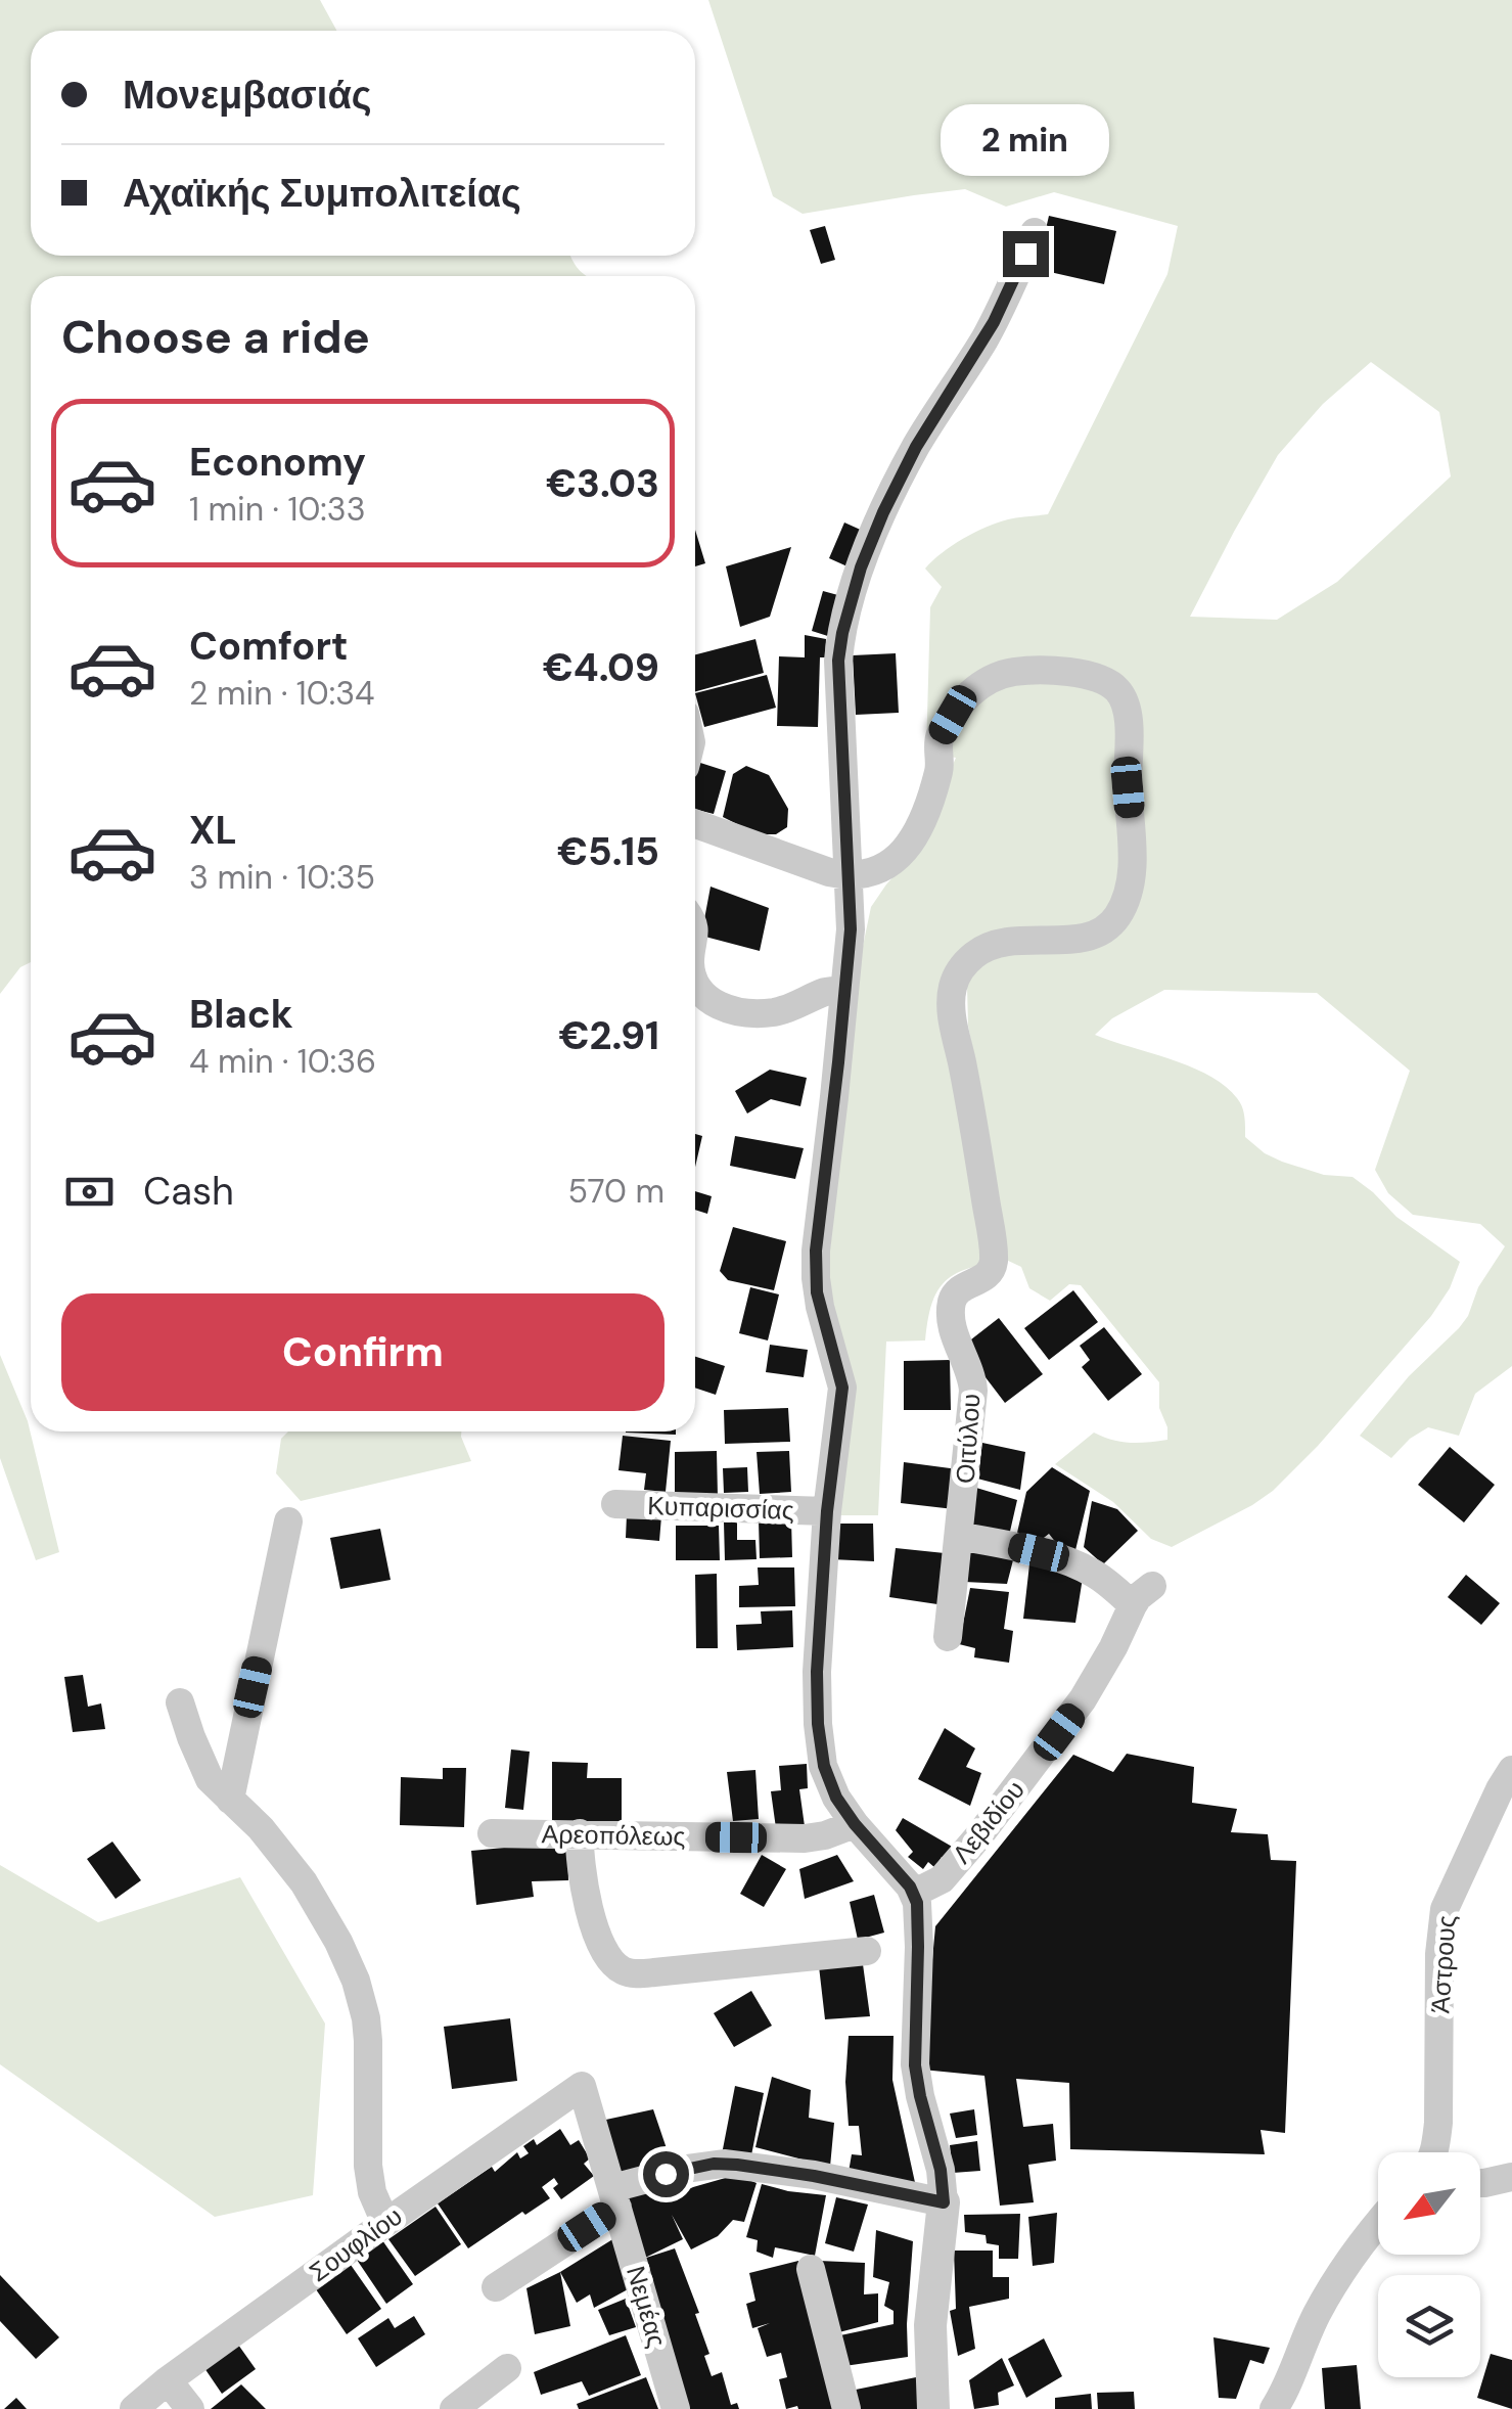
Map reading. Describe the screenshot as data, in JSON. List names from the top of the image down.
{
  "streets": {
    "street": [
      "Οιτύλου",
      "Κυπαρισσίας",
      "Λεβιδίου",
      "Αρεοπόλεως",
      "Άστρους",
      "Σουφλίου",
      "Νεμέας"
    ]
  },
  "crossings": [
    ["Οιτύλου", "Λεβιδίου"],
    ["Σουφλίου", "Νεμέας"]
  ],
  "north": "bottom left",
  "page": {
    "banner": ["Μονεμβασιάς", "Αχαϊκής Συμπολιτείας"],
    "bubble": "2 min",
    "heading": "Choose a ride",
    "list": [
      {
        "name": "Economy",
        "note": "1 min · 10:33",
        "value": "€3.03"
      },
      {
        "name": "Comfort",
        "note": "2 min · 10:34",
        "value": "€4.09"
      },
      {
        "name": "XL",
        "note": "3 min · 10:35",
        "value": "€5.15"
      },
      {
        "name": "Black",
        "note": "4 min · 10:36",
        "value": "€2.91"
      }
    ],
    "pay": ["Cash", "570 m"],
    "buttons": "Confirm"
  }
}
